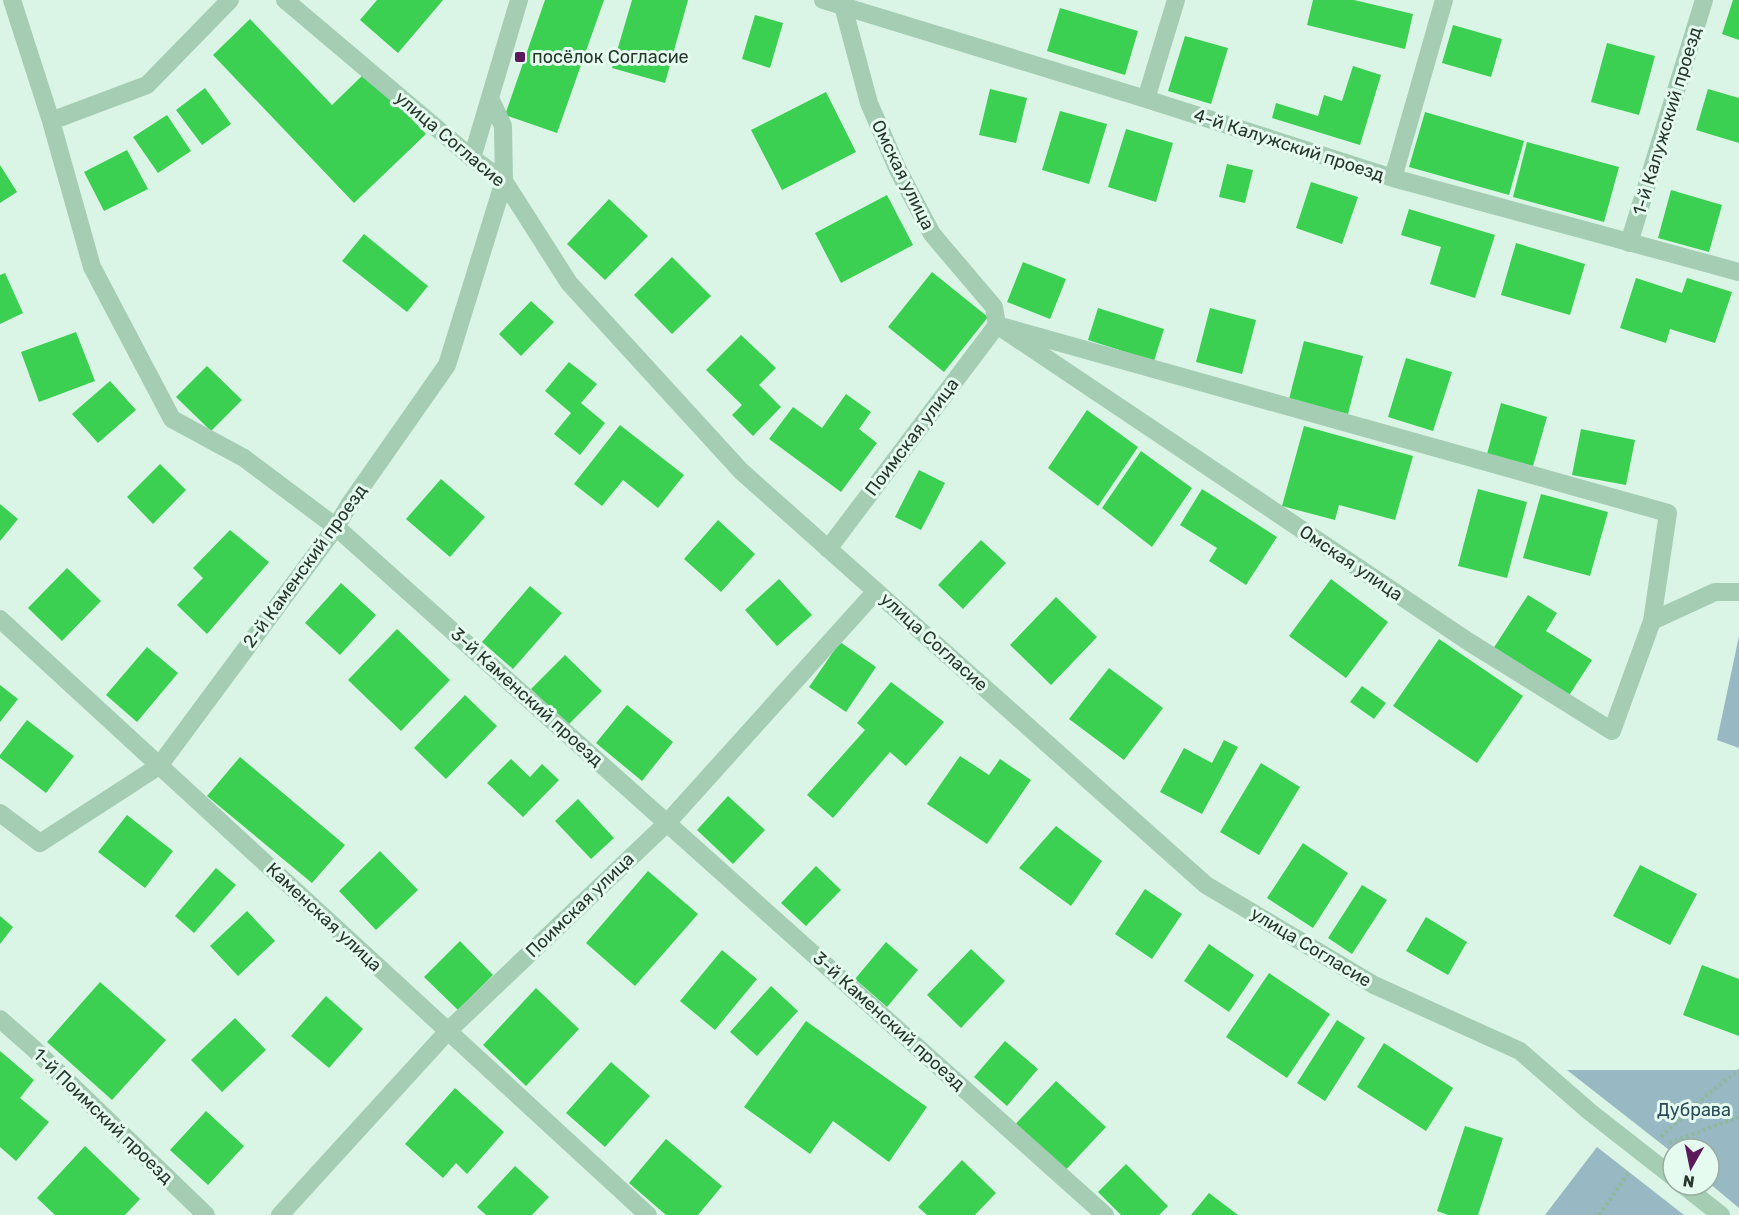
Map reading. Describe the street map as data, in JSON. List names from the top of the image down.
{
  "streets": {
    "street": [
      "1-й Калужский проезд",
      "улица Согласие",
      "4-й Калужский проезд",
      "Омская улица",
      "Поимская улица",
      "2-й Каменский проезд",
      "3-й Каменский проезд",
      "Каменская улица",
      "1-й Поимский проезд"
    ]
  },
  "crossings": [
    ["1-й Калужский проезд", "4-й Калужский проезд"],
    ["улица Согласие", "Поимская улица"],
    ["улица Согласие", "2-й Каменский проезд"],
    ["4-й Калужский проезд", "Омская улица"],
    ["Омская улица", "Поимская улица"],
    ["Поимская улица", "3-й Каменский проезд"],
    ["Поимская улица", "Каменская улица"],
    ["2-й Каменский проезд", "3-й Каменский проезд"],
    ["2-й Каменский проезд", "Каменская улица"]
  ],
  "parks": ["Дубрава"],
  "places": {
    "transit": ["посёлок Согласие"]
  },
  "north": "bottom"
}
